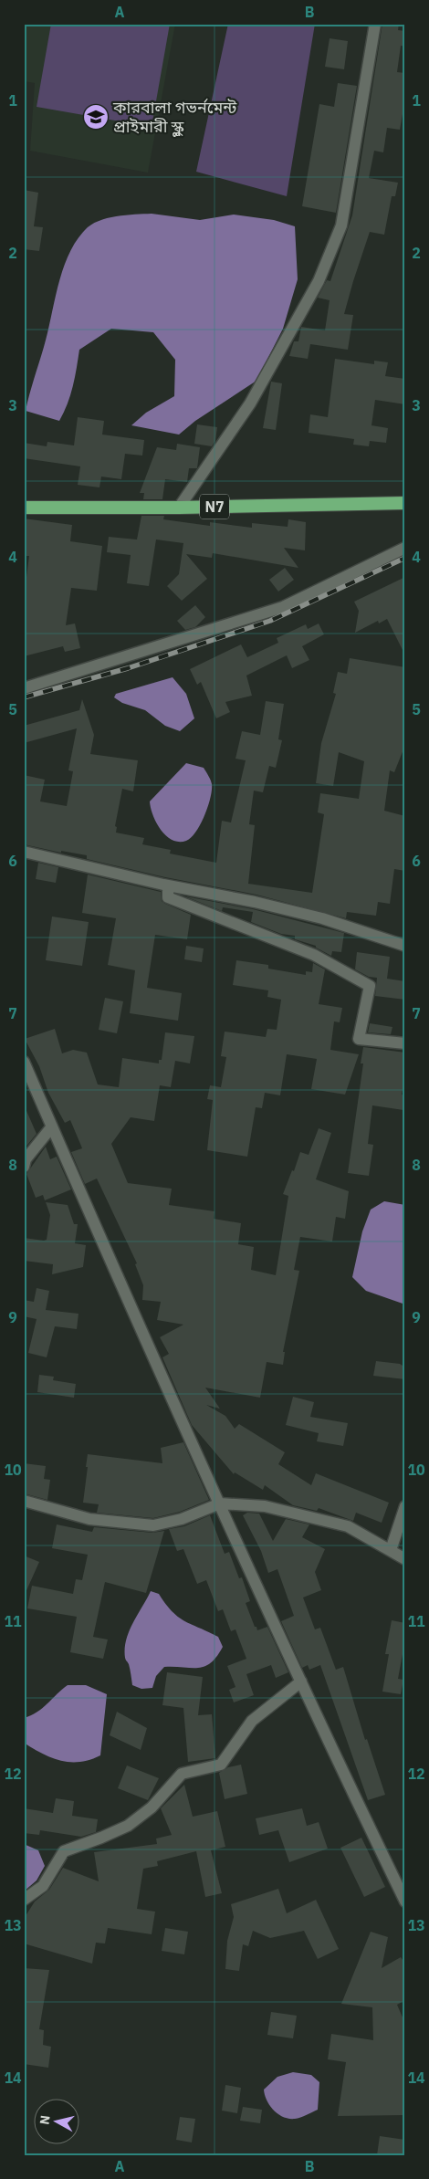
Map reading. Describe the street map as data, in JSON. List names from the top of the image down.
{
  "streets": {
    "highway": ["N7"]
  },
  "places": {
    "school or university": ["কারবালা গভর্নমেন্ট প্রাইমারী স্কুল"]
  },
  "north": "left",
  "grid": {
    "columns": ["A", "B"],
    "rows": [
      "1",
      "2",
      "3",
      "4",
      "5",
      "6",
      "7",
      "8",
      "9",
      "10",
      "11",
      "12",
      "13",
      "14"
    ]
  }
}
